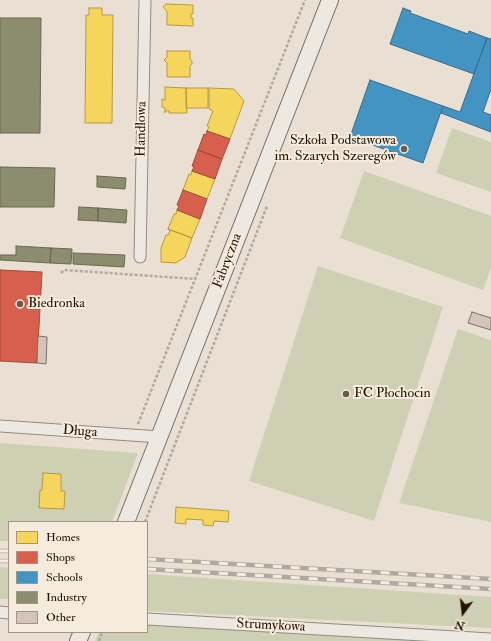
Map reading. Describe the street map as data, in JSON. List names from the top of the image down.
{
  "streets": {
    "main road": ["Fabryczna"],
    "street": ["Handlowa", "Długa", "Strumykowa"]
  },
  "crossings": [
    ["Fabryczna", "Długa"]
  ],
  "places": ["Szkoła Podstawowa im. Szarych Szeregów", "Biedronka", "FC Płochocin"],
  "legend": [
    "Homes",
    "Shops",
    "Schools",
    "Industry",
    "Other"
  ],
  "north": "bottom"
}
